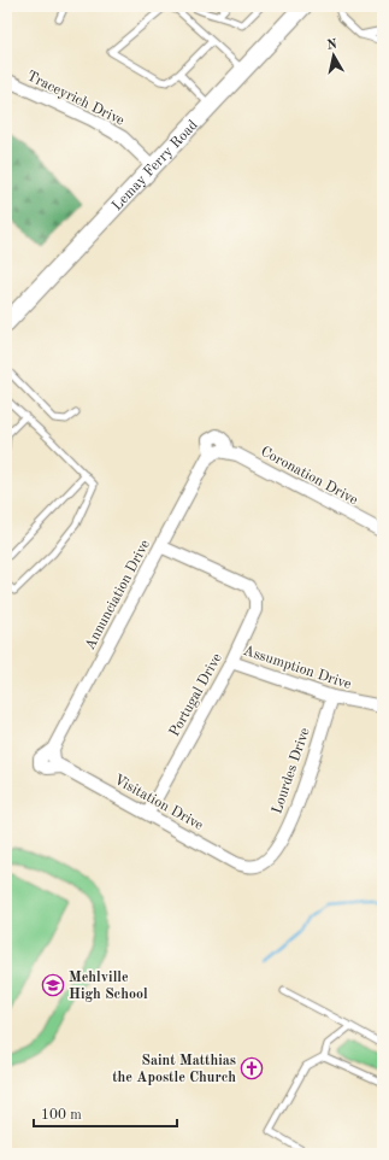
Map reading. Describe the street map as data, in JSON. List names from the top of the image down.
{
  "streets": {
    "main road": ["Lemay Ferry Road"],
    "street": [
      "Traceyrich Drive",
      "Coronation Drive",
      "Annunciation Drive",
      "Assumption Drive",
      "Portugal Drive",
      "Lourdes Drive",
      "Visitation Drive"
    ]
  },
  "crossings": [
    ["Traceyrich Drive", "Lemay Ferry Road"],
    ["Coronation Drive", "Annunciation Drive"],
    ["Annunciation Drive", "Portugal Drive"],
    ["Annunciation Drive", "Visitation Drive"],
    ["Assumption Drive", "Portugal Drive"],
    ["Assumption Drive", "Lourdes Drive"],
    ["Portugal Drive", "Visitation Drive"],
    ["Lourdes Drive", "Visitation Drive"]
  ],
  "places": {
    "school or university": ["Mehlville High School"],
    "church": ["Saint Matthias the Apostle Church"]
  },
  "scale_bar": "100 m",
  "north": "top"
}
